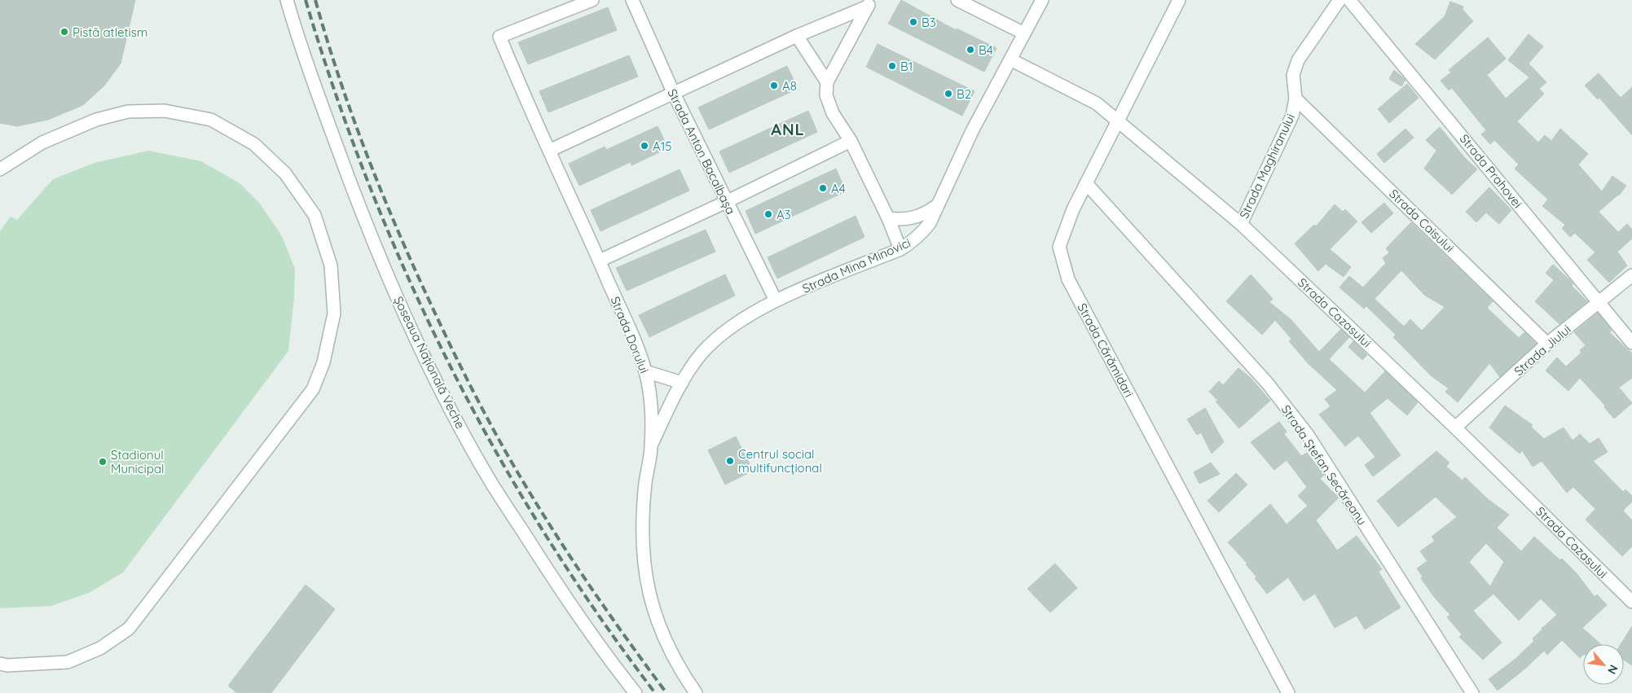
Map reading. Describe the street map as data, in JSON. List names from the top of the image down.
{
  "streets": {
    "street": [
      "Strada Anton Bacalbașa",
      "Strada Maghiranului",
      "Strada Prahovei",
      "Strada Caisului",
      "Strada Mina Minovici",
      "Strada Cazasului",
      "Strada Dorului",
      "Strada Cărămidari",
      "Strada Jiului",
      "Șoseaua Națională Veche",
      "Strada Ștefan Secăreanu"
    ]
  },
  "crossings": [
    ["Strada Anton Bacalbașa", "Strada Mina Minovici"],
    ["Strada Maghiranului", "Strada Caisului"],
    ["Strada Maghiranului", "Strada Cazasului"],
    ["Strada Prahovei", "Strada Jiului"],
    ["Strada Caisului", "Strada Jiului"],
    ["Strada Mina Minovici", "Strada Cazasului"],
    ["Strada Mina Minovici", "Strada Dorului"],
    ["Strada Cazasului", "Strada Cărămidari"],
    ["Strada Cazasului", "Strada Jiului"],
    ["Strada Cărămidari", "Strada Ștefan Secăreanu"]
  ],
  "districts": ["ANL"],
  "places": [
    "B3",
    "Pistă atletism",
    "B4",
    "B1",
    "A8",
    "B2",
    "A15",
    "A4",
    "A3",
    "Centrul social multifuncțional",
    "Stadionul Municipal"
  ],
  "north": "bottom right"
}
